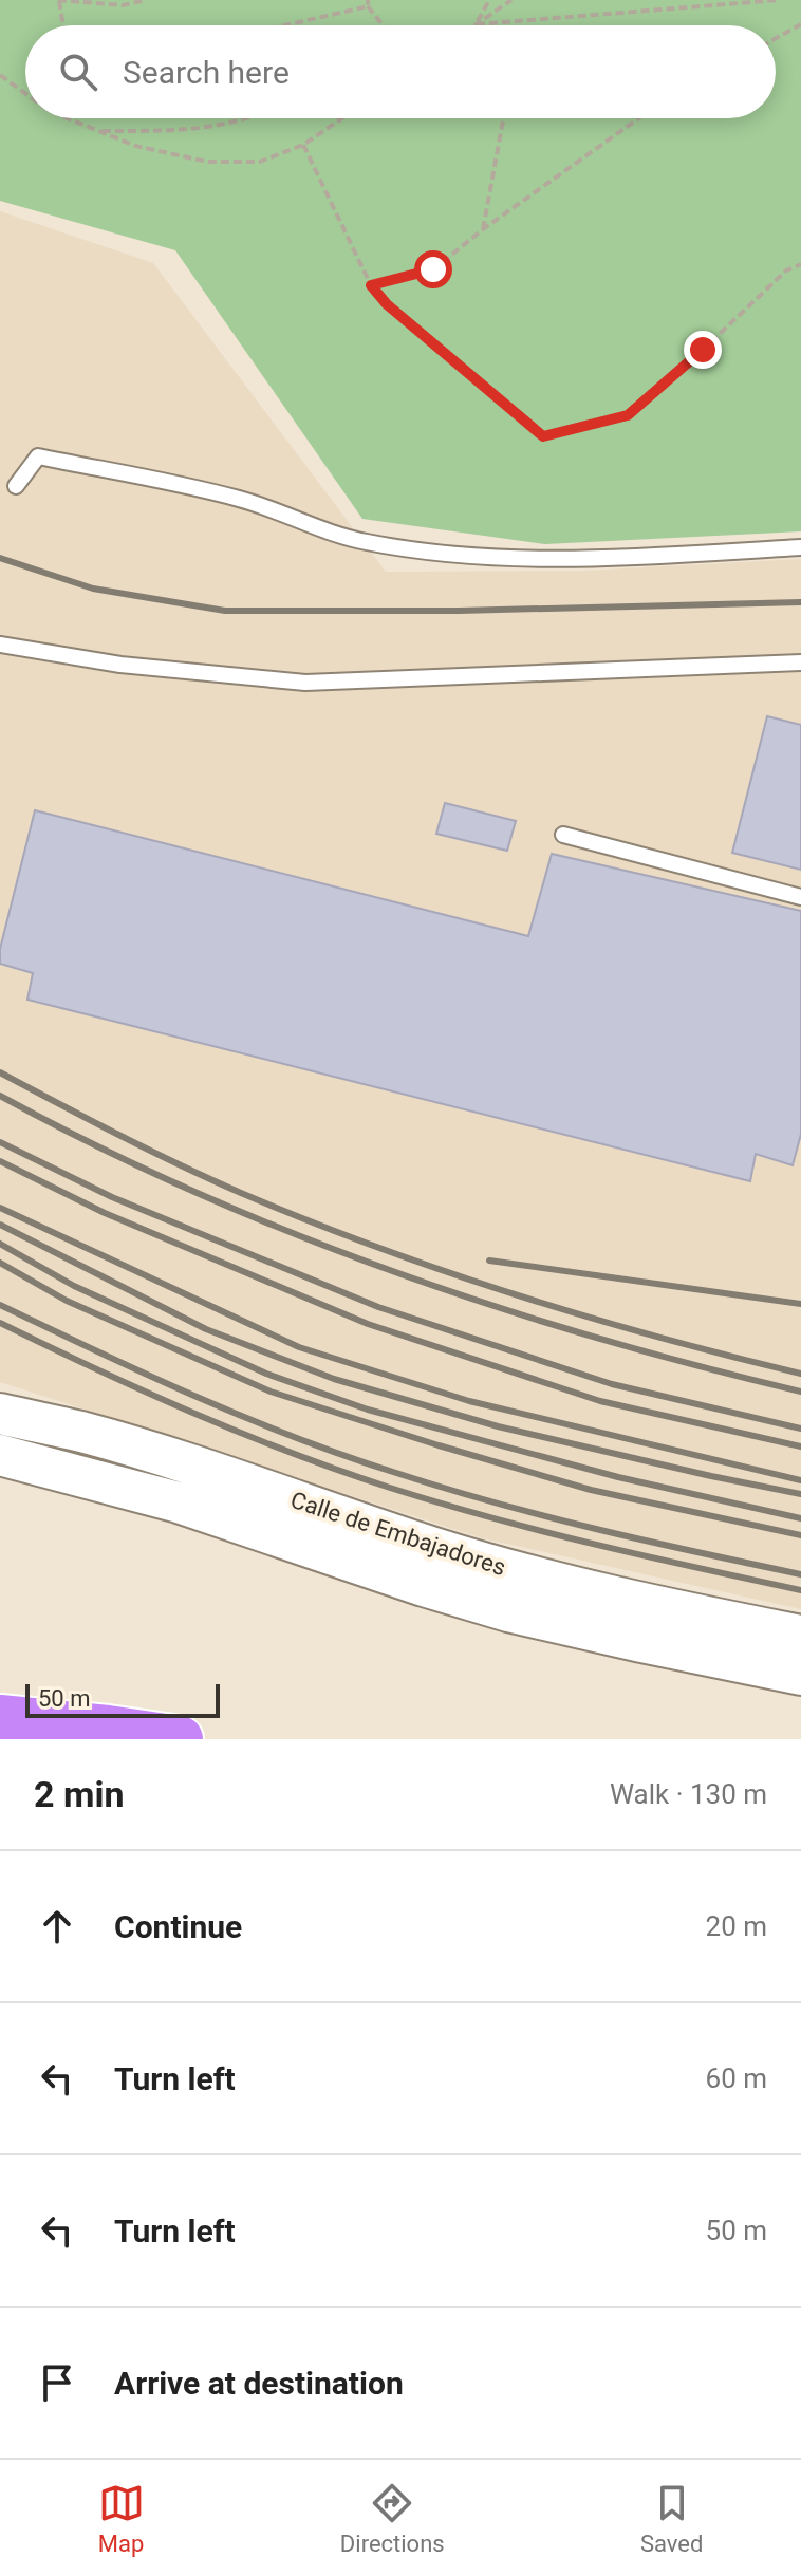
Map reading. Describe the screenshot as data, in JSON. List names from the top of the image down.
{
  "streets": {
    "main road": ["Calle de Embajadores"]
  },
  "scale_bar": "50 m",
  "page": {
    "search": "Search here",
    "scale": "50 m",
    "heading": ["2 min", "Walk · 130 m"],
    "list": [
      ["Continue", "20 m"],
      ["Turn left", "60 m"],
      ["Turn left", "50 m"],
      "Arrive at destination"
    ],
    "nav": ["Map", "Directions", "Saved"]
  }
}
